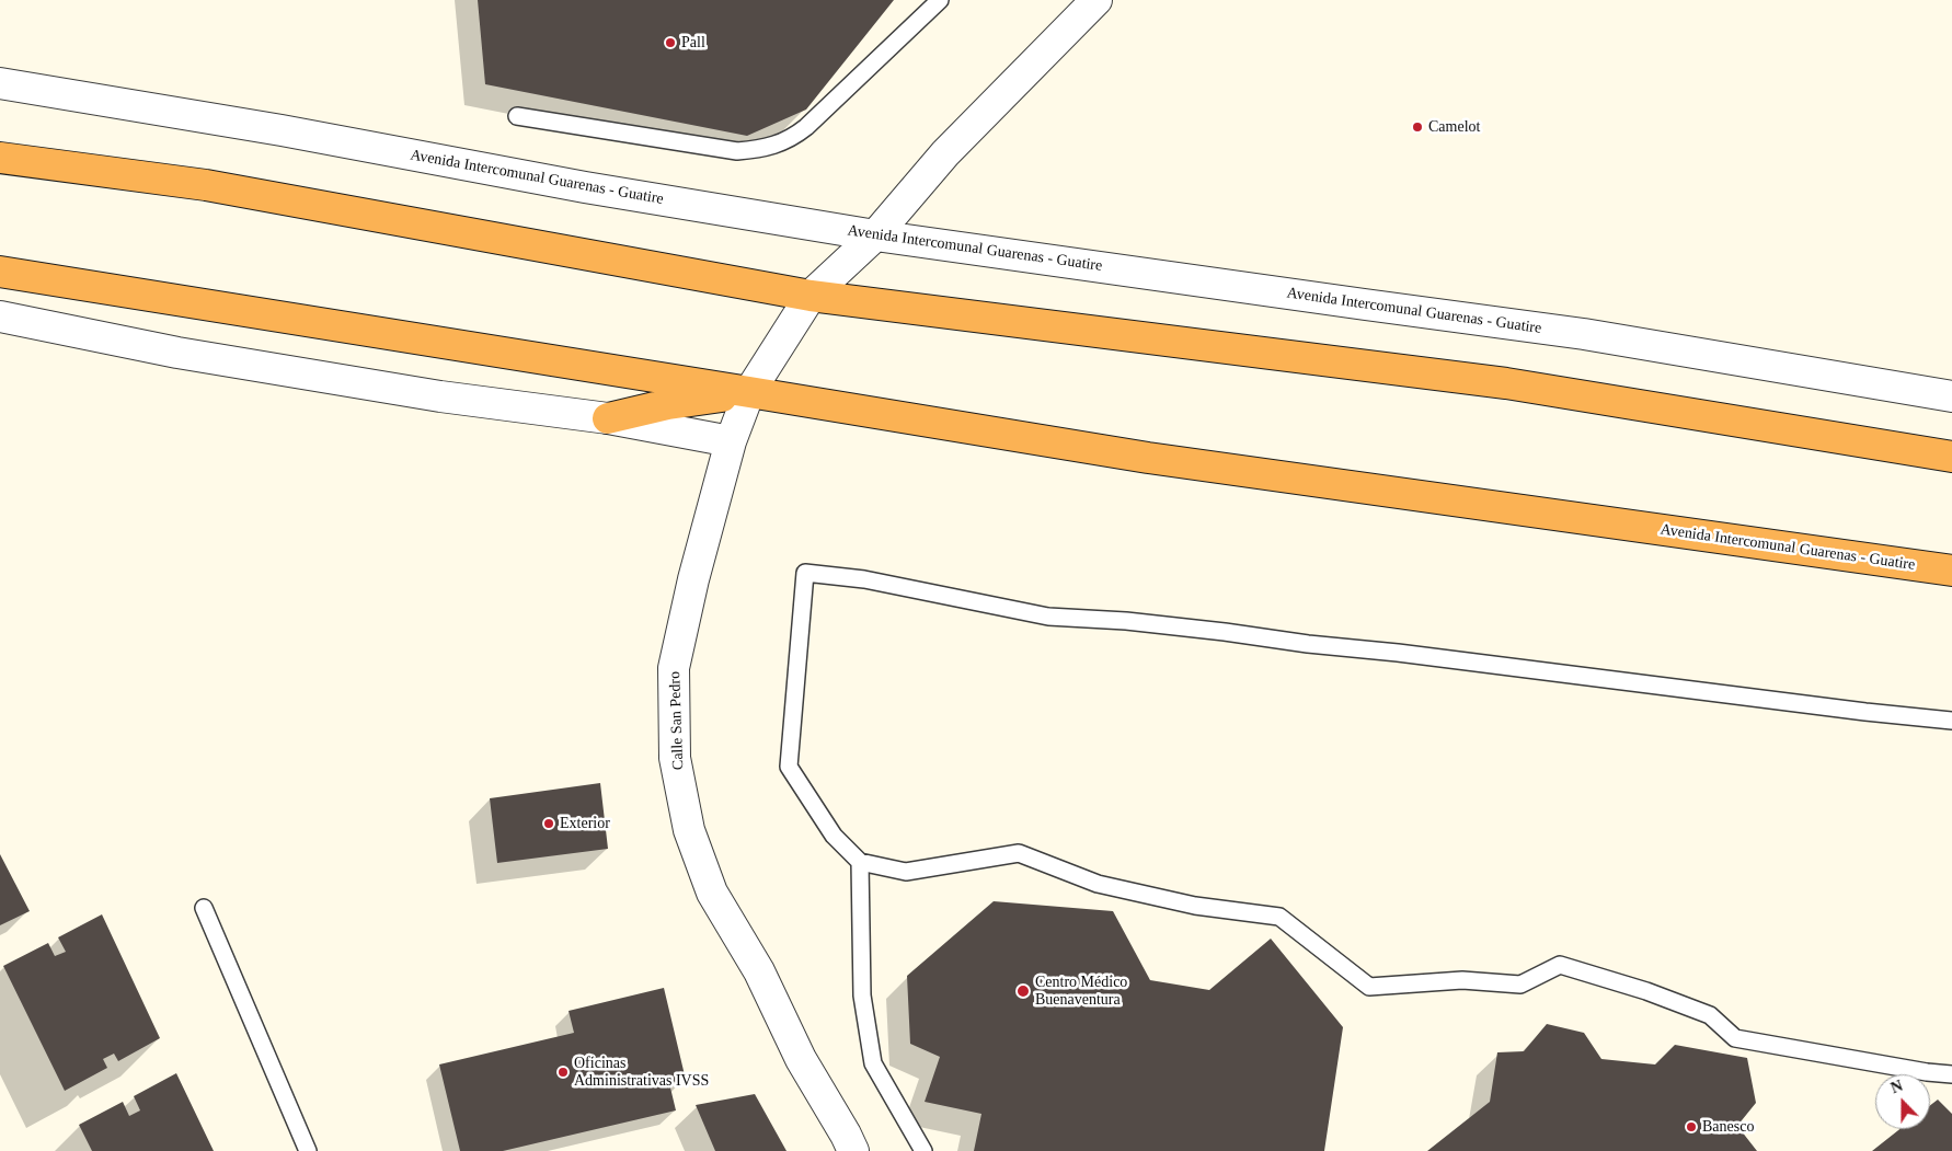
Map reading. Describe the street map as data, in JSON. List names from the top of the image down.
{
  "streets": {
    "highway": ["Avenida Intercomunal Guarenas - Guatire"],
    "street": ["Calle San Pedro"]
  },
  "crossings": [
    ["Avenida Intercomunal Guarenas - Guatire", "Calle San Pedro"]
  ],
  "places": [
    "Pall",
    "Camelot",
    "Exterior",
    "Centro Médico Buenaventura",
    "Oficinas Administrativas IVSS",
    "Banesco"
  ],
  "north": "top"
}
